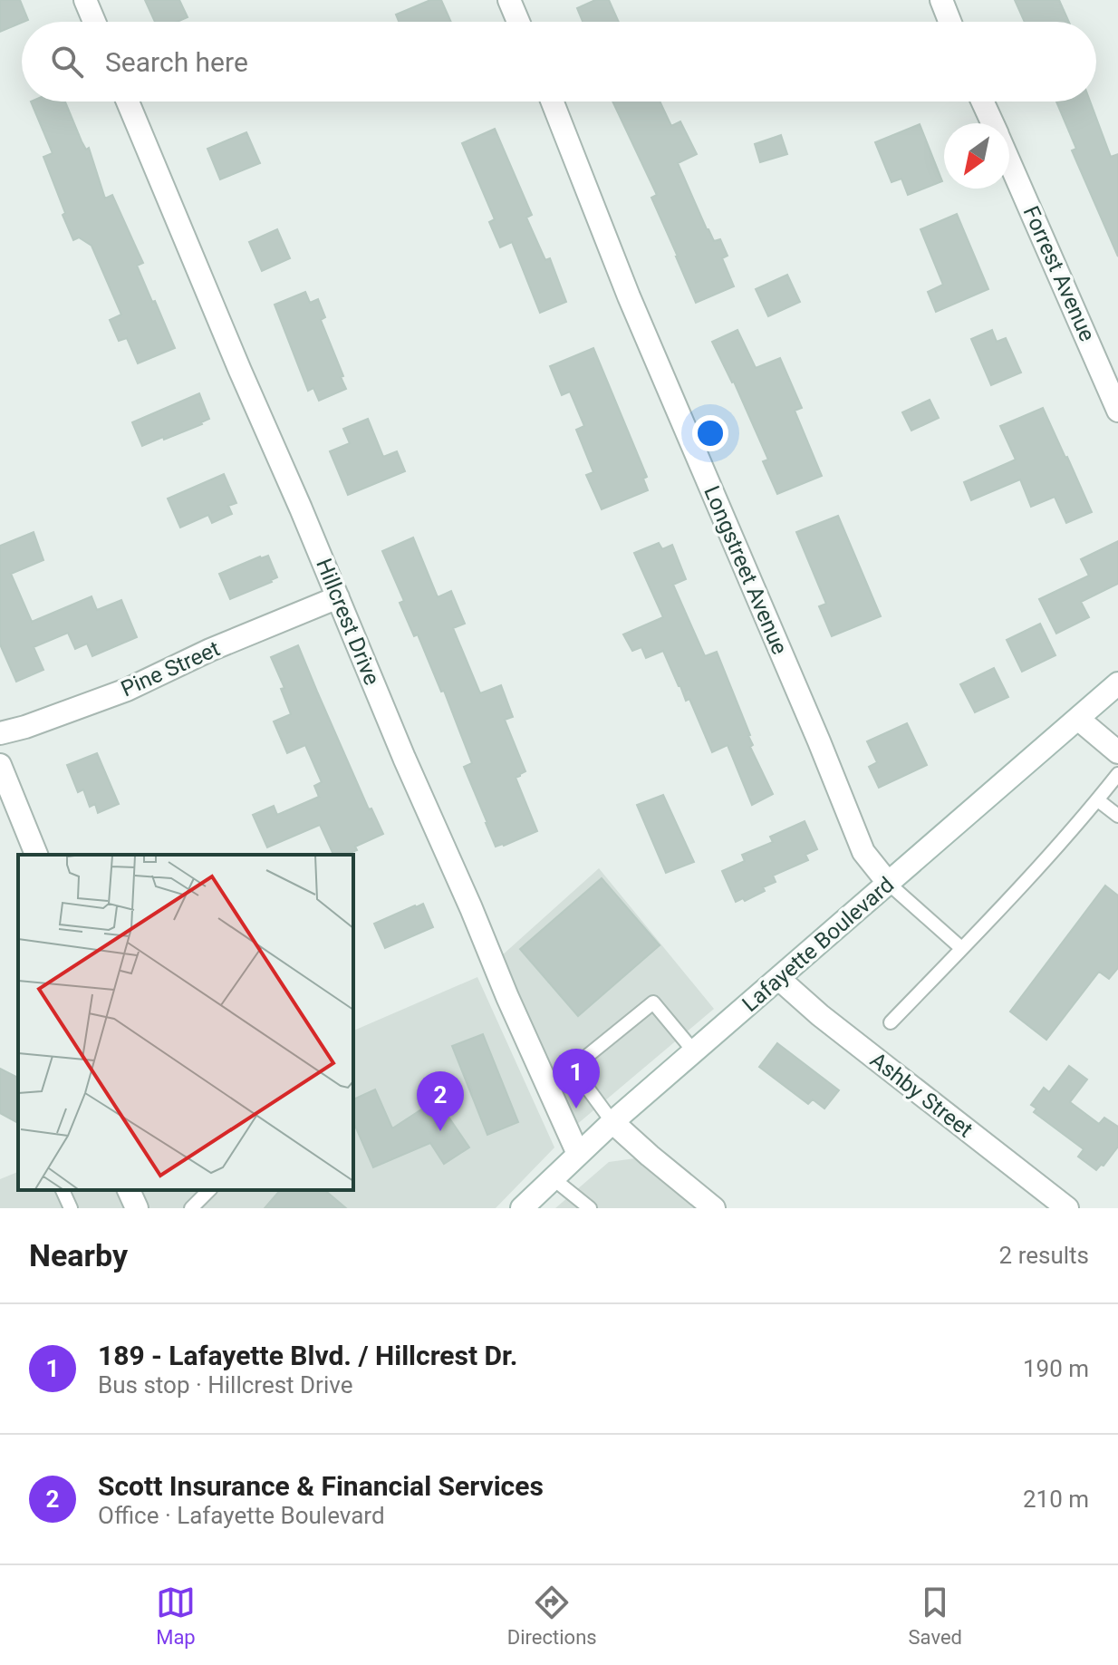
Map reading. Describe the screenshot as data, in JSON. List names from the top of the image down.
{
  "streets": {
    "street": [
      "Forrest Avenue",
      "Longstreet Avenue",
      "Hillcrest Drive",
      "Pine Street",
      "Lafayette Boulevard",
      "Ashby Street"
    ]
  },
  "crossings": [
    ["Longstreet Avenue", "Lafayette Boulevard"],
    ["Hillcrest Drive", "Pine Street"],
    ["Hillcrest Drive", "Lafayette Boulevard"],
    ["Lafayette Boulevard", "Ashby Street"]
  ],
  "north": "bottom left",
  "page": {
    "search": "Search here",
    "pins": ["1", "2"],
    "heading": ["Nearby", "2 results"],
    "list": [
      {
        "mark": "1",
        "name": "189 - Lafayette Blvd. / Hillcrest Dr.",
        "note": "Bus stop · Hillcrest Drive",
        "value": "190 m"
      },
      {
        "mark": "2",
        "name": "Scott Insurance & Financial Services",
        "note": "Office · Lafayette Boulevard",
        "value": "210 m"
      }
    ],
    "nav": ["Map", "Directions", "Saved"]
  }
}
